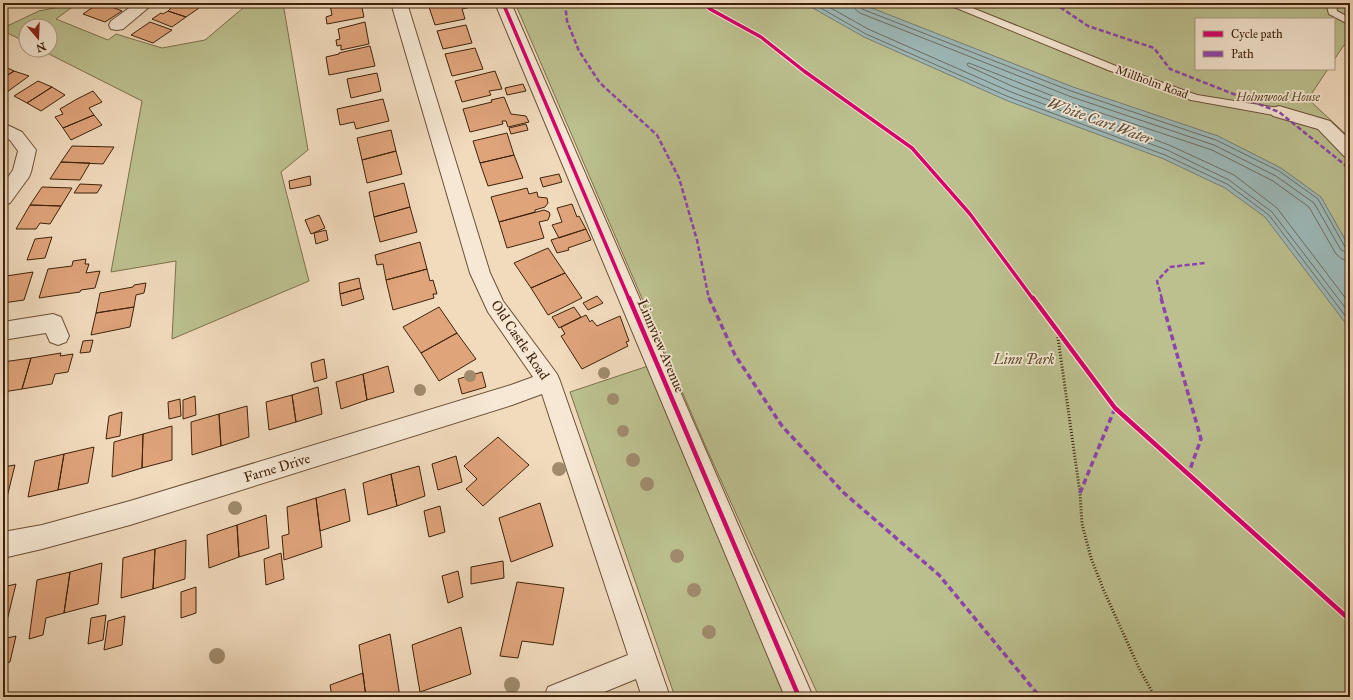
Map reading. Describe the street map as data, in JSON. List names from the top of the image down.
{
  "streets": {
    "street": [
      "Millholm Road",
      "Old Castle Road",
      "Linnview Avenue",
      "Farne Drive"
    ]
  },
  "crossings": [
    ["Old Castle Road", "Farne Drive"]
  ],
  "water": ["White Cart Water"],
  "parks": ["Holmwood House", "Linn Park"],
  "legend": ["Cycle path", "Path"],
  "north": "bottom"
}
